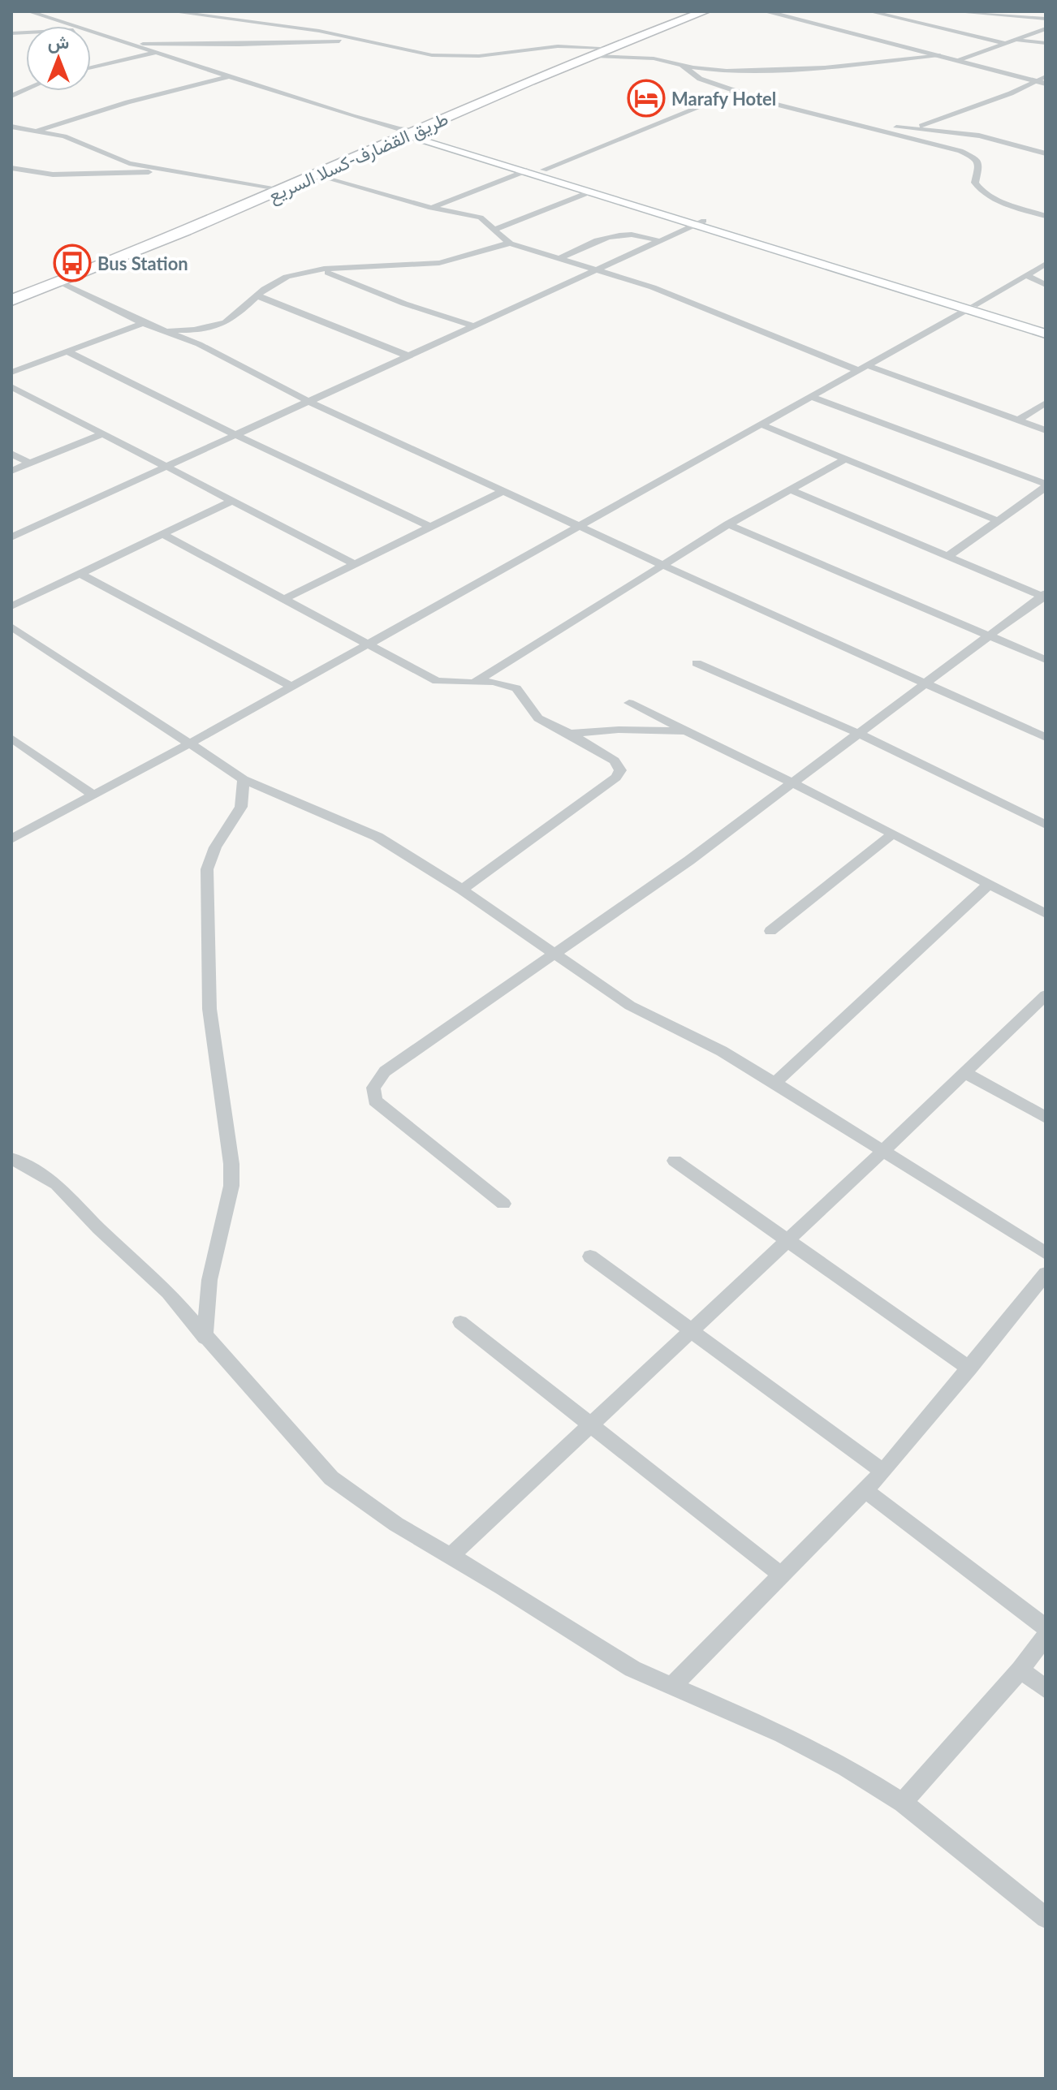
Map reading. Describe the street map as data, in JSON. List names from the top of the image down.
{
  "streets": {
    "highway": ["طريق القضارف-كسلا السريع"]
  },
  "places": {
    "hotel": ["Marafy Hotel"],
    "bus stop": ["Bus Station"]
  },
  "north": "top"
}
